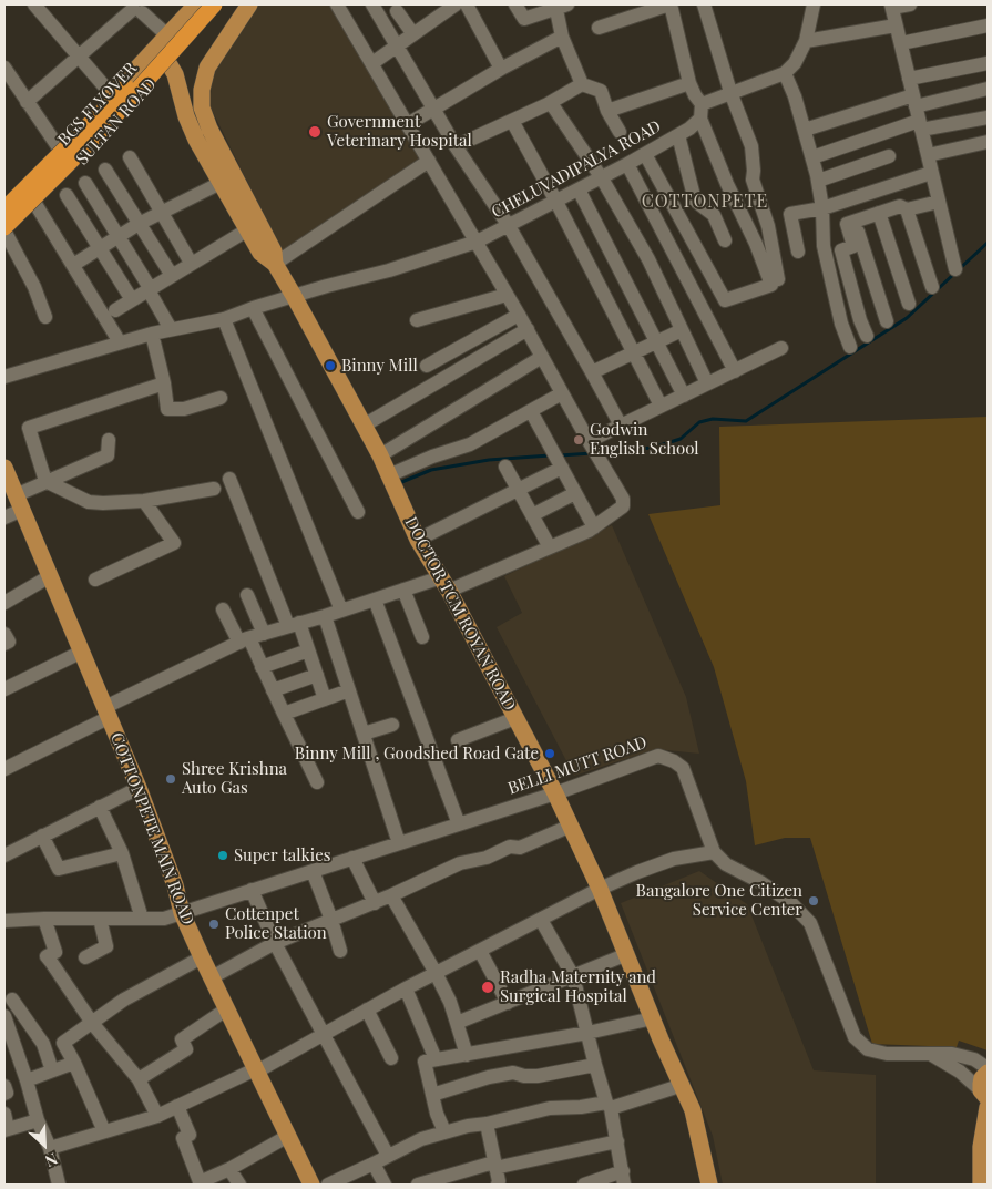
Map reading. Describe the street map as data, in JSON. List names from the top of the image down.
{
  "streets": {
    "highway": ["BGS FLYOVER"],
    "main road": ["SULTAN ROAD", "DOCTOR TCM ROYAN ROAD", "COTTONPETE MAIN ROAD"],
    "street": ["CHELUVADIPALYA ROAD", "BELLI MUTT ROAD"]
  },
  "crossings": [
    ["BGS FLYOVER", "SULTAN ROAD"],
    ["SULTAN ROAD", "DOCTOR TCM ROYAN ROAD"],
    ["CHELUVADIPALYA ROAD", "DOCTOR TCM ROYAN ROAD"],
    ["DOCTOR TCM ROYAN ROAD", "BELLI MUTT ROAD"],
    ["BELLI MUTT ROAD", "COTTONPETE MAIN ROAD"]
  ],
  "districts": ["COTTONPETE"],
  "places": [
    "Government Veterinary Hospital",
    "Binny Mill",
    "Godwin English School",
    "Binny Mill , Goodshed Road Gate",
    "Shree Krishna Auto Gas",
    "Super talkies",
    "Bangalore One Citizen Service Center",
    "Cottenpet Police Station",
    "Radha Maternity and Surgical Hospital"
  ],
  "north": "bottom right"
}
